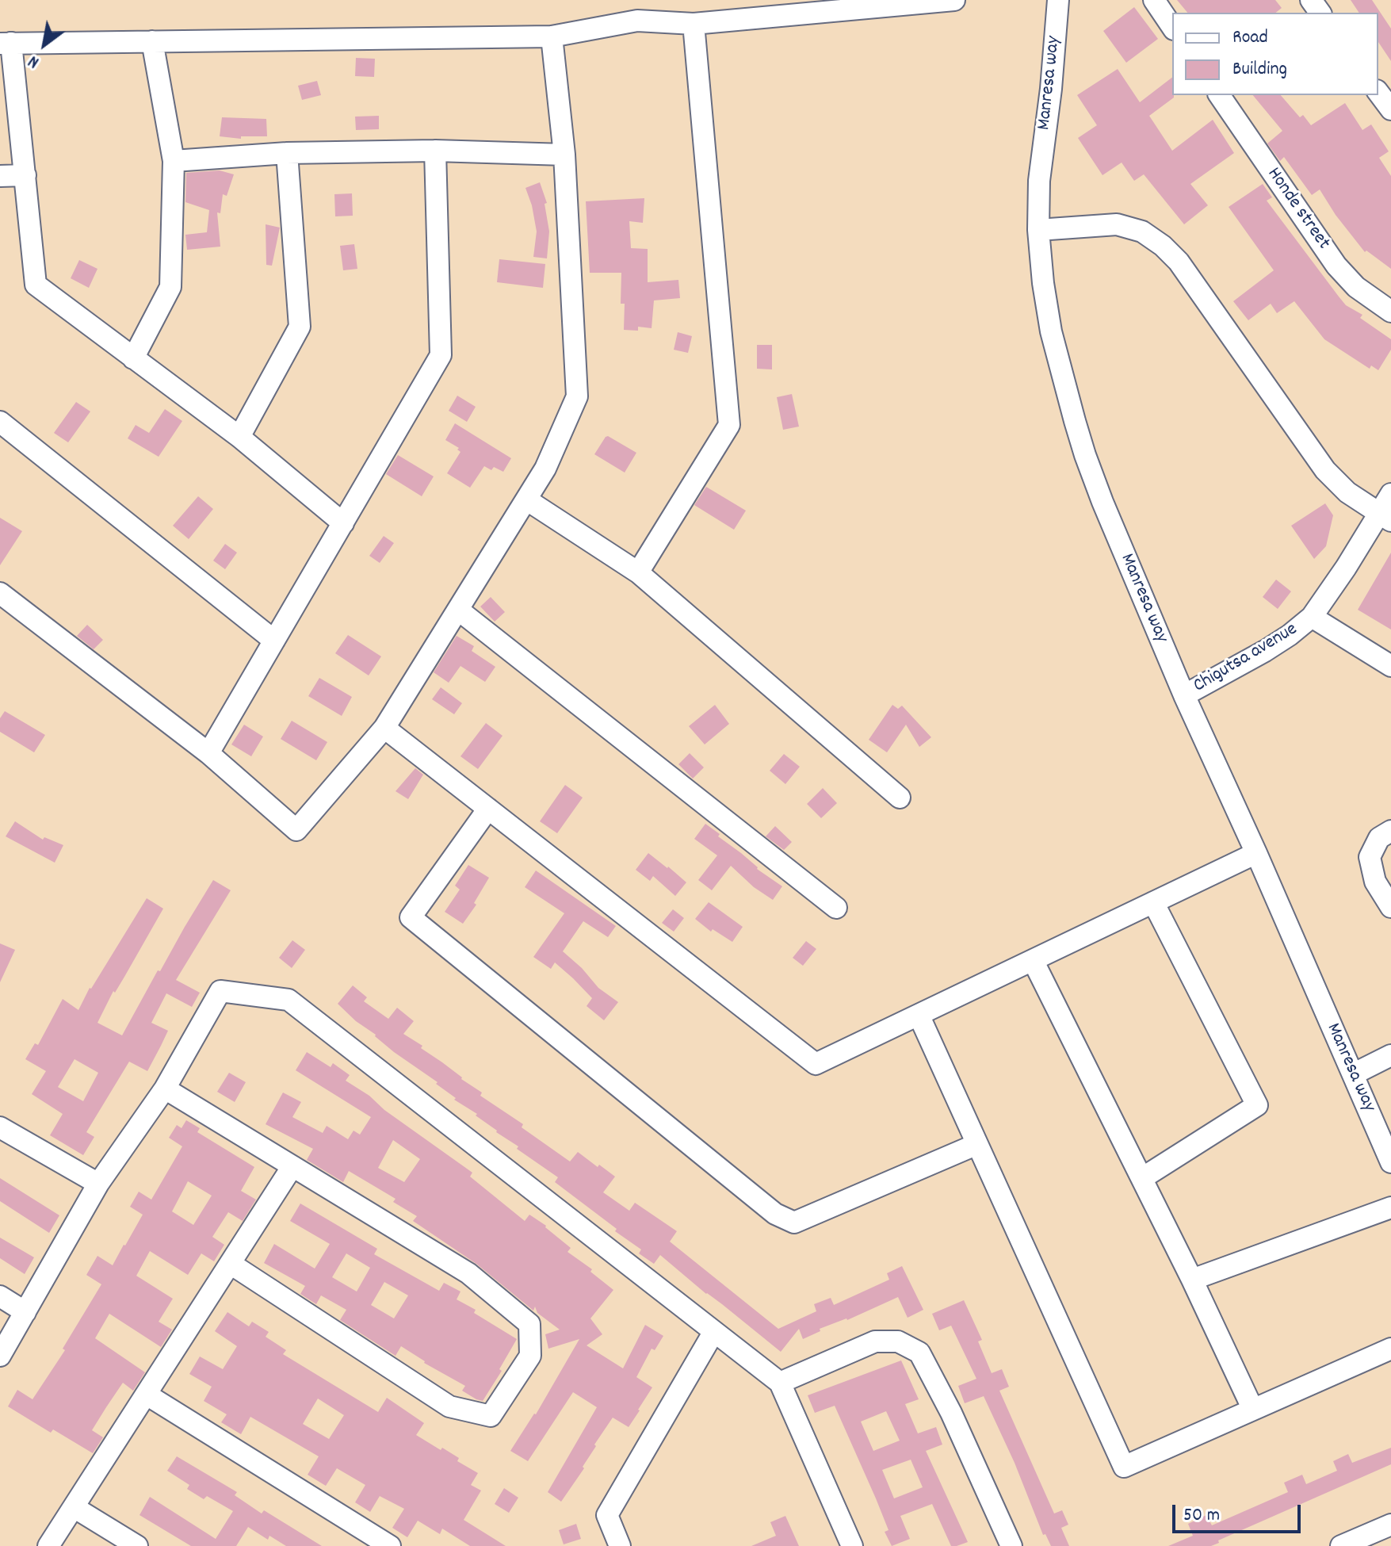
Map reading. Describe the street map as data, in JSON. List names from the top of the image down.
{
  "streets": {
    "street": ["Manresa way", "Honde street", "Chigutsa avenue"]
  },
  "crossings": [
    ["Manresa way", "Chigutsa avenue"]
  ],
  "legend": ["Road", "Building"],
  "scale_bar": "50 m",
  "north": "bottom left"
}
